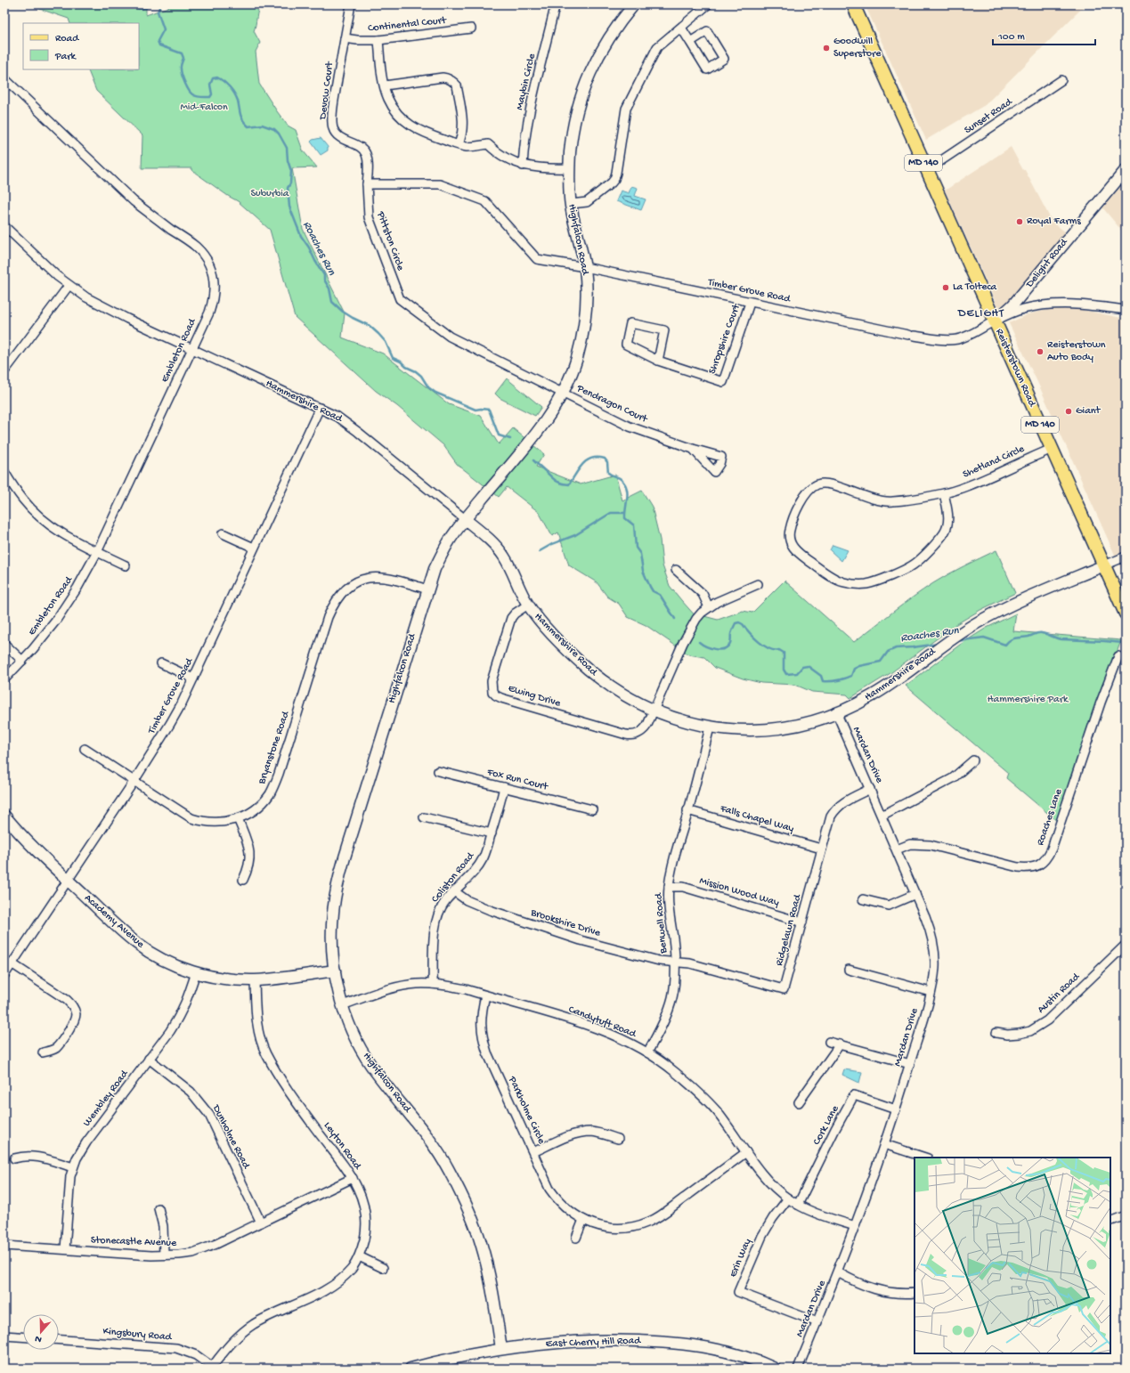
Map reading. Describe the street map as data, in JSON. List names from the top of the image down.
{
  "streets": {
    "main road": ["MD 140", "Reisterstown Road"],
    "street": [
      "Continental Court",
      "Maybin Circle",
      "Devow Court",
      "Sunset Road",
      "Highfalcon Road",
      "Pittston Circle",
      "Delight Road",
      "Timber Grove Road",
      "Shropshire Court",
      "Embleton Road",
      "Hammershire Road",
      "Pendragon Court",
      "Shetland Circle",
      "Ewing Drive",
      "Bryanstone Road",
      "Mardan Drive",
      "Fox Run Court",
      "Roaches Lane",
      "Falls Chapel Way",
      "Coliston Road",
      "Mission Wood Way",
      "Academy Avenue",
      "Brookshire Drive",
      "Benwell Road",
      "Ridgelawn Road",
      "Austin Road",
      "Candytuft Road",
      "Wembley Road",
      "Parkholme Circle",
      "Cork Lane",
      "Dunholme Road",
      "Leyton Road",
      "Stonecastle Avenue",
      "Erin Way",
      "Kingsbury Road",
      "East Cherry Hill Road"
    ]
  },
  "crossings": [
    ["Continental Court", "Devow Court"],
    ["Devow Court", "Pittston Circle"],
    ["Sunset Road", "Reisterstown Road"],
    ["Highfalcon Road", "Pittston Circle"],
    ["Highfalcon Road", "Timber Grove Road"],
    ["Highfalcon Road", "Hammershire Road"],
    ["Highfalcon Road", "Pendragon Court"],
    ["Highfalcon Road", "Bryanstone Road"],
    ["Highfalcon Road", "Academy Avenue"],
    ["Highfalcon Road", "Candytuft Road"],
    ["Highfalcon Road", "East Cherry Hill Road"],
    ["Pittston Circle", "Pendragon Court"],
    ["Delight Road", "Timber Grove Road"],
    ["Delight Road", "Reisterstown Road"],
    ["Timber Grove Road", "Shropshire Court"],
    ["Timber Grove Road", "Reisterstown Road"],
    ["Timber Grove Road", "Hammershire Road"],
    ["Timber Grove Road", "Bryanstone Road"],
    ["Timber Grove Road", "Academy Avenue"],
    ["Embleton Road", "Hammershire Road"],
    ["Reisterstown Road", "Hammershire Road"],
    ["Reisterstown Road", "Shetland Circle"],
    ["Hammershire Road", "Ewing Drive"],
    ["Hammershire Road", "Mardan Drive"],
    ["Hammershire Road", "Benwell Road"],
    ["Mardan Drive", "Roaches Lane"],
    ["Mardan Drive", "Ridgelawn Road"],
    ["Mardan Drive", "Candytuft Road"],
    ["Mardan Drive", "Cork Lane"],
    ["Mardan Drive", "Erin Way"],
    ["Fox Run Court", "Coliston Road"],
    ["Falls Chapel Way", "Benwell Road"],
    ["Falls Chapel Way", "Ridgelawn Road"],
    ["Coliston Road", "Brookshire Drive"],
    ["Coliston Road", "Candytuft Road"],
    ["Mission Wood Way", "Benwell Road"],
    ["Mission Wood Way", "Ridgelawn Road"],
    ["Academy Avenue", "Wembley Road"],
    ["Academy Avenue", "Leyton Road"],
    ["Brookshire Drive", "Benwell Road"],
    ["Brookshire Drive", "Ridgelawn Road"],
    ["Benwell Road", "Ridgelawn Road"],
    ["Benwell Road", "Candytuft Road"],
    ["Candytuft Road", "Parkholme Circle"],
    ["Candytuft Road", "Cork Lane"],
    ["Candytuft Road", "Erin Way"],
    ["Wembley Road", "Dunholme Road"],
    ["Wembley Road", "Stonecastle Avenue"],
    ["Dunholme Road", "Stonecastle Avenue"],
    ["Leyton Road", "Stonecastle Avenue"],
    ["Leyton Road", "Kingsbury Road"]
  ],
  "districts": ["DELIGHT"],
  "water": ["Roaches Run"],
  "parks": ["Mid-Falcon", "Suburbia", "Hammershire Park"],
  "places": [
    "Goodwill Superstore",
    "Royal Farms",
    "La Tolteca",
    "Reisterstown Auto Body",
    "Giant"
  ],
  "legend": ["Road", "Park"],
  "scale_bar": "100 m",
  "north": "bottom"
}
